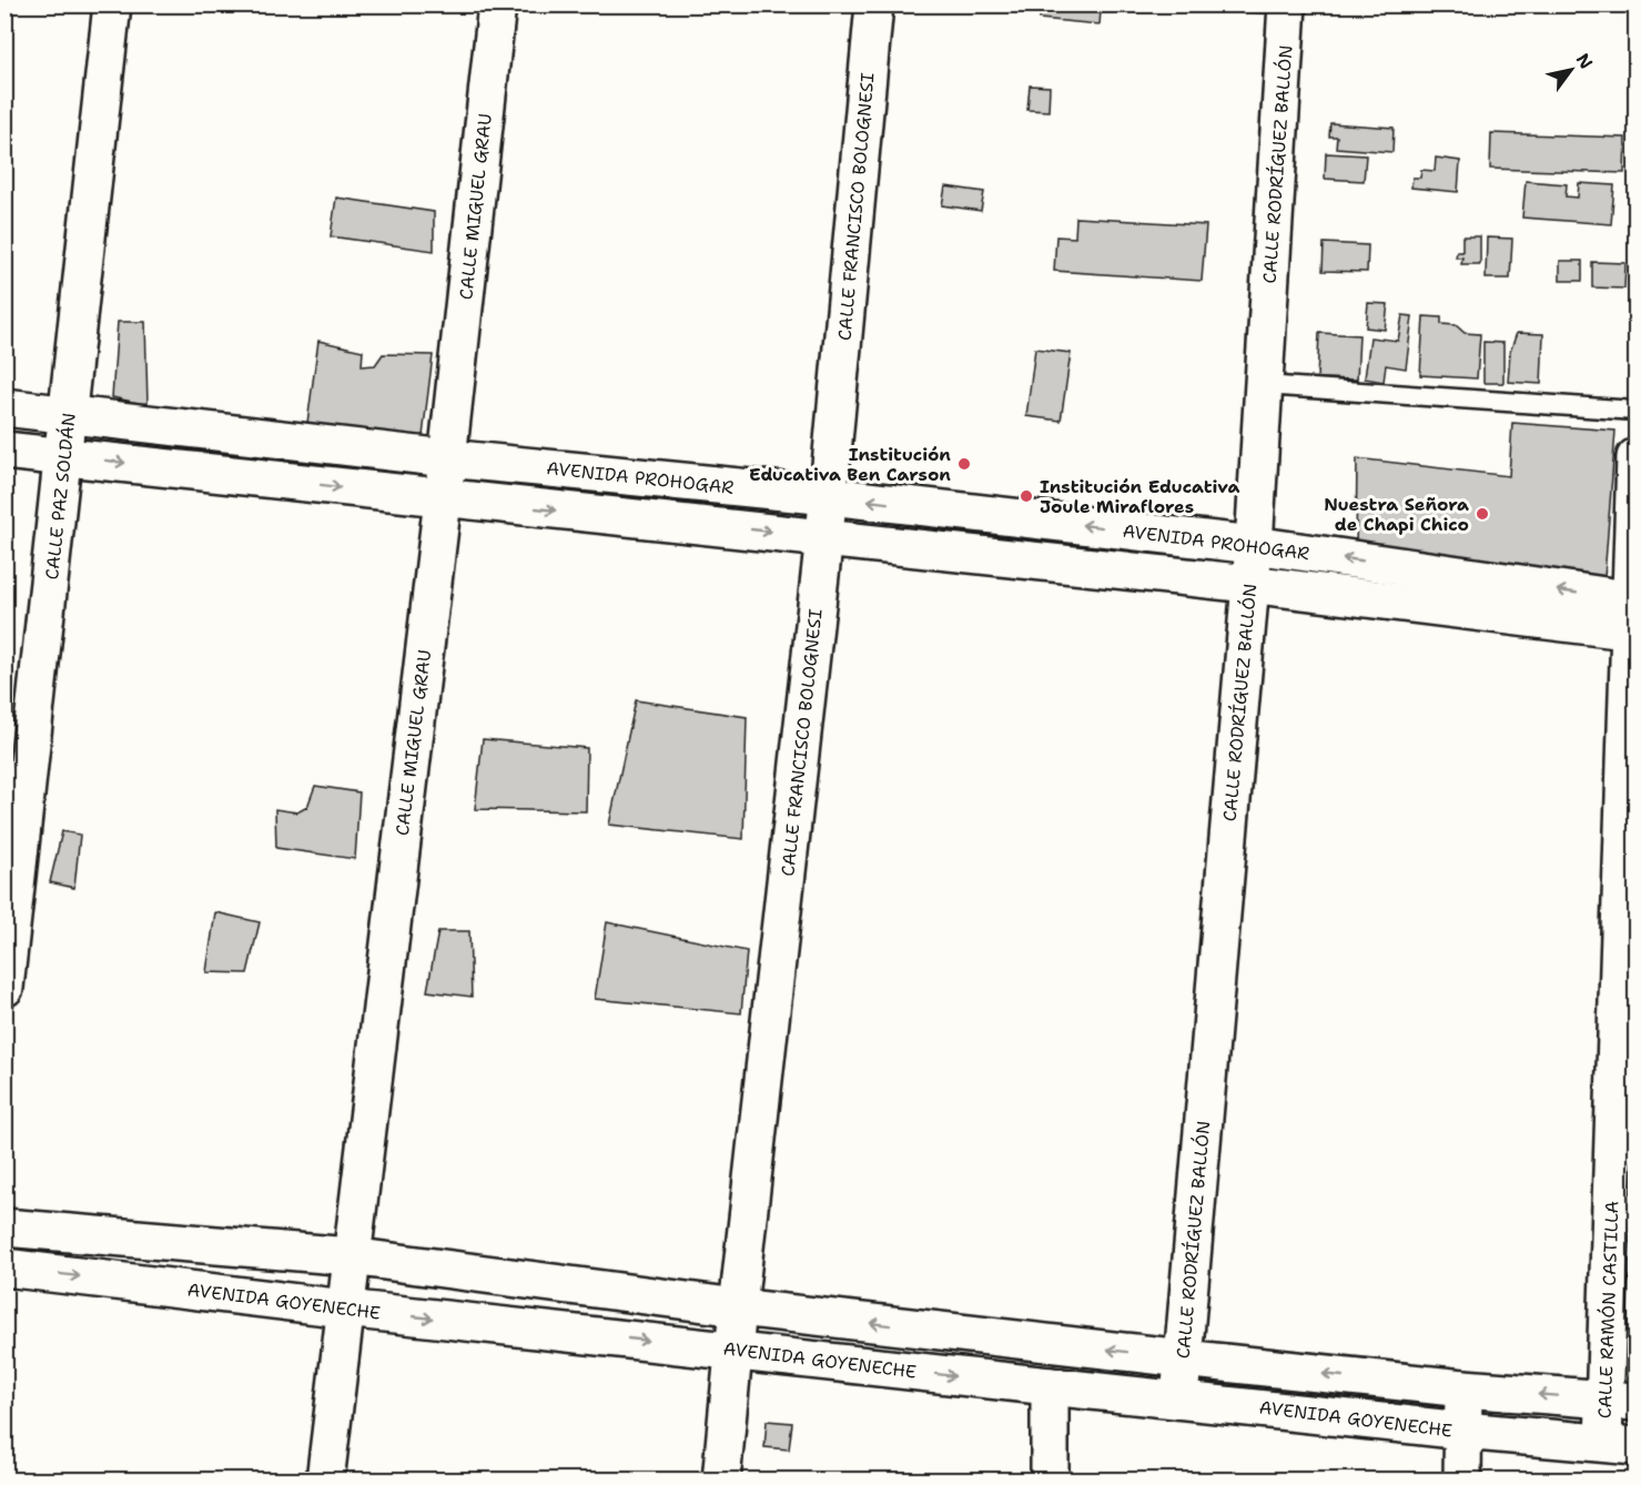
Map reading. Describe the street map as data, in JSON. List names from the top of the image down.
{
  "streets": {
    "street": [
      "CALLE RODRÍGUEZ BALLÓN",
      "CALLE MIGUEL GRAU",
      "CALLE FRANCISCO BOLOGNESI",
      "AVENIDA PROHOGAR",
      "CALLE PAZ SOLDÁN",
      "AVENIDA GOYENECHE",
      "CALLE RAMÓN CASTILLA"
    ]
  },
  "crossings": [
    ["CALLE RODRÍGUEZ BALLÓN", "AVENIDA PROHOGAR"],
    ["CALLE RODRÍGUEZ BALLÓN", "AVENIDA GOYENECHE"],
    ["CALLE MIGUEL GRAU", "AVENIDA PROHOGAR"],
    ["CALLE MIGUEL GRAU", "AVENIDA GOYENECHE"],
    ["CALLE FRANCISCO BOLOGNESI", "AVENIDA PROHOGAR"],
    ["CALLE FRANCISCO BOLOGNESI", "AVENIDA GOYENECHE"],
    ["AVENIDA PROHOGAR", "CALLE PAZ SOLDÁN"],
    ["AVENIDA PROHOGAR", "CALLE RAMÓN CASTILLA"],
    ["AVENIDA GOYENECHE", "CALLE RAMÓN CASTILLA"]
  ],
  "places": ["Institución Educativa Ben Carson", "Institución Educativa Joule Miraflores", "Nuestra Señora de Chapi Chico"],
  "north": "top right"
}
